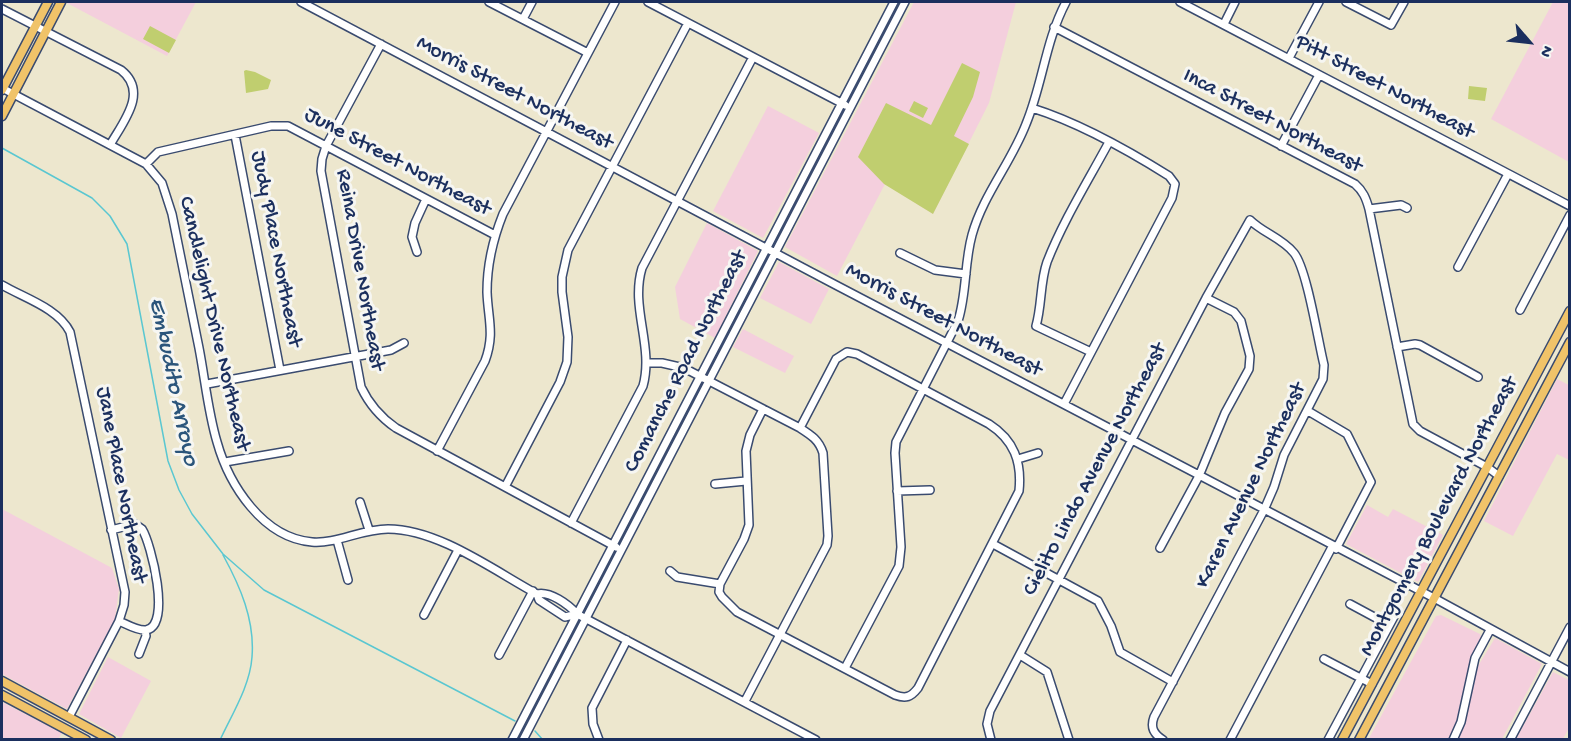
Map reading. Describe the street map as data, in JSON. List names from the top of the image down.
{
  "streets": {
    "main road": ["Montgomery Boulevard Northeast"],
    "street": [
      "Pitt Street Northeast",
      "Morris Street Northeast",
      "Inca Street Northeast",
      "June Street Northeast",
      "Judy Place Northeast",
      "Reina Drive Northeast",
      "Candlelight Drive Northeast",
      "Comanche Road Northeast",
      "Cielito Lindo Avenue Northeast",
      "Jane Place Northeast",
      "Karen Avenue Northeast"
    ]
  },
  "crossings": [
    ["Morris Street Northeast", "Reina Drive Northeast"],
    ["Morris Street Northeast", "Comanche Road Northeast"],
    ["Morris Street Northeast", "Cielito Lindo Avenue Northeast"],
    ["Morris Street Northeast", "Karen Avenue Northeast"],
    ["Morris Street Northeast", "Montgomery Boulevard Northeast"],
    ["Inca Street Northeast", "Montgomery Boulevard Northeast"],
    ["June Street Northeast", "Judy Place Northeast"],
    ["June Street Northeast", "Reina Drive Northeast"],
    ["June Street Northeast", "Candlelight Drive Northeast"],
    ["Reina Drive Northeast", "Comanche Road Northeast"],
    ["Candlelight Drive Northeast", "Comanche Road Northeast"],
    ["Cielito Lindo Avenue Northeast", "Karen Avenue Northeast"]
  ],
  "water": ["Embudito Arroyo"],
  "north": "bottom right"
}
